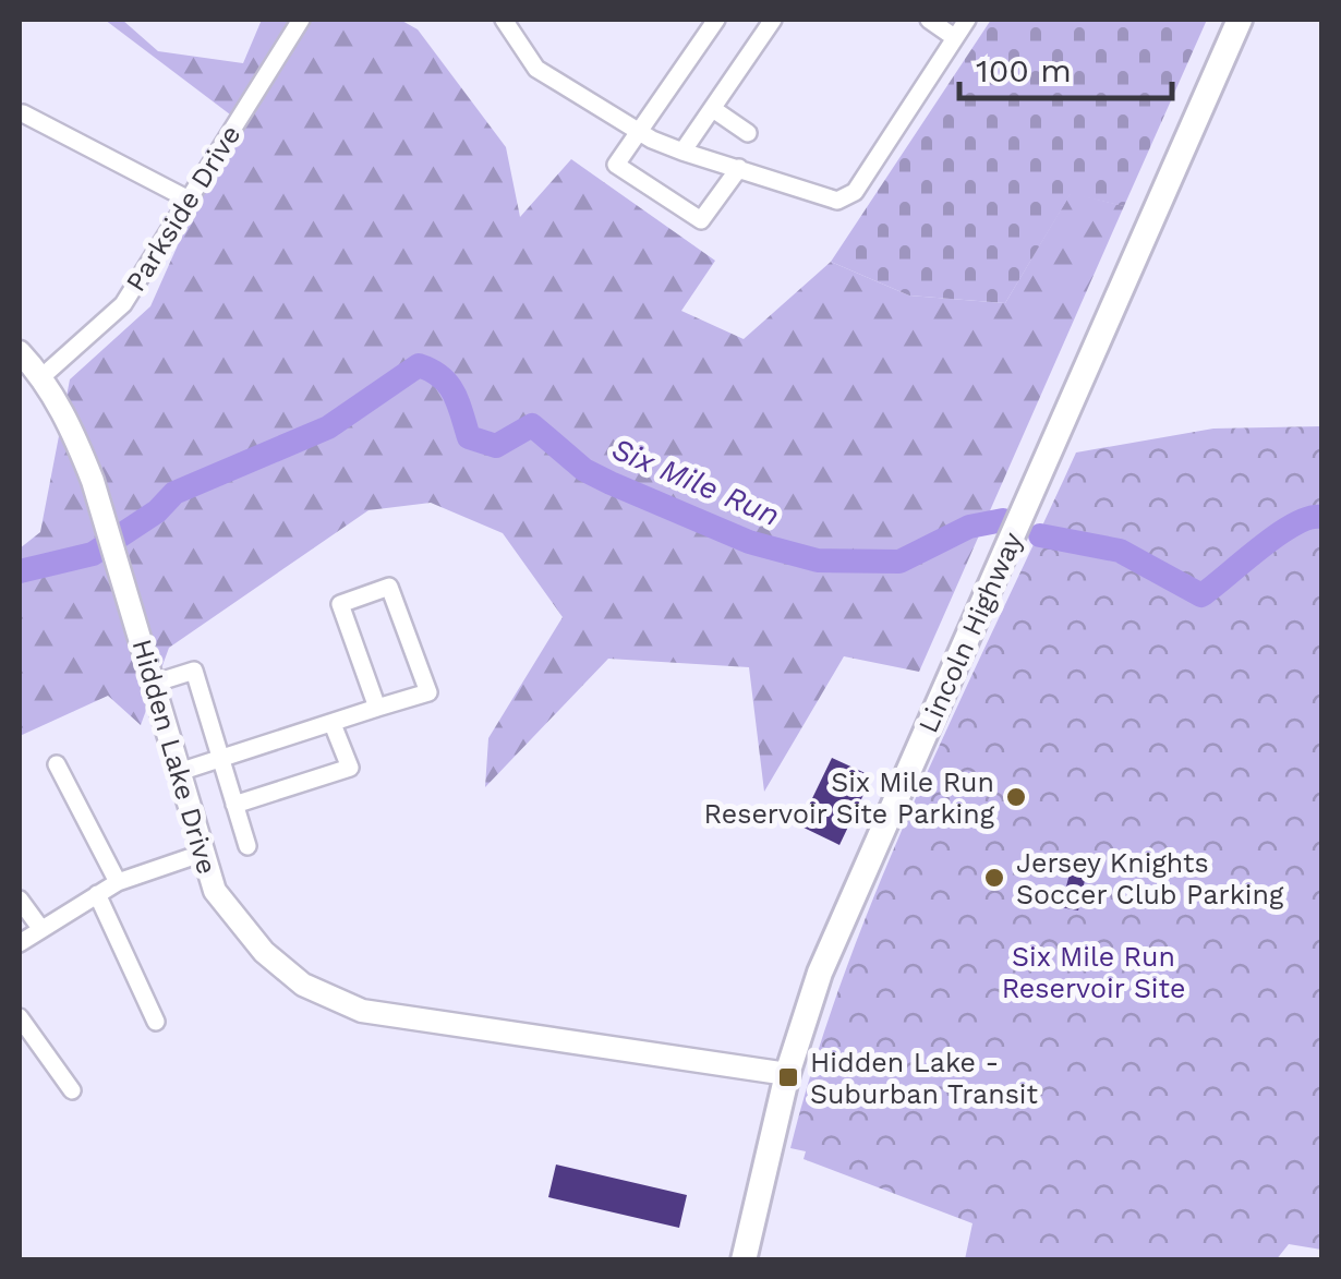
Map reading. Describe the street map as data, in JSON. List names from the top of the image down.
{
  "streets": {
    "main road": ["Lincoln Highway"],
    "street": ["Parkside Drive", "Hidden Lake Drive"]
  },
  "crossings": [
    ["Parkside Drive", "Hidden Lake Drive"],
    ["Lincoln Highway", "Hidden Lake Drive"]
  ],
  "water": ["Six Mile Run"],
  "parks": ["Six Mile Run Reservoir Site"],
  "places": {
    "other": ["Six Mile Run Reservoir Site Parking", "Jersey Knights Soccer Club Parking"],
    "transit": ["Hidden Lake - Suburban Transit"]
  },
  "scale_bar": "100 m"
}
